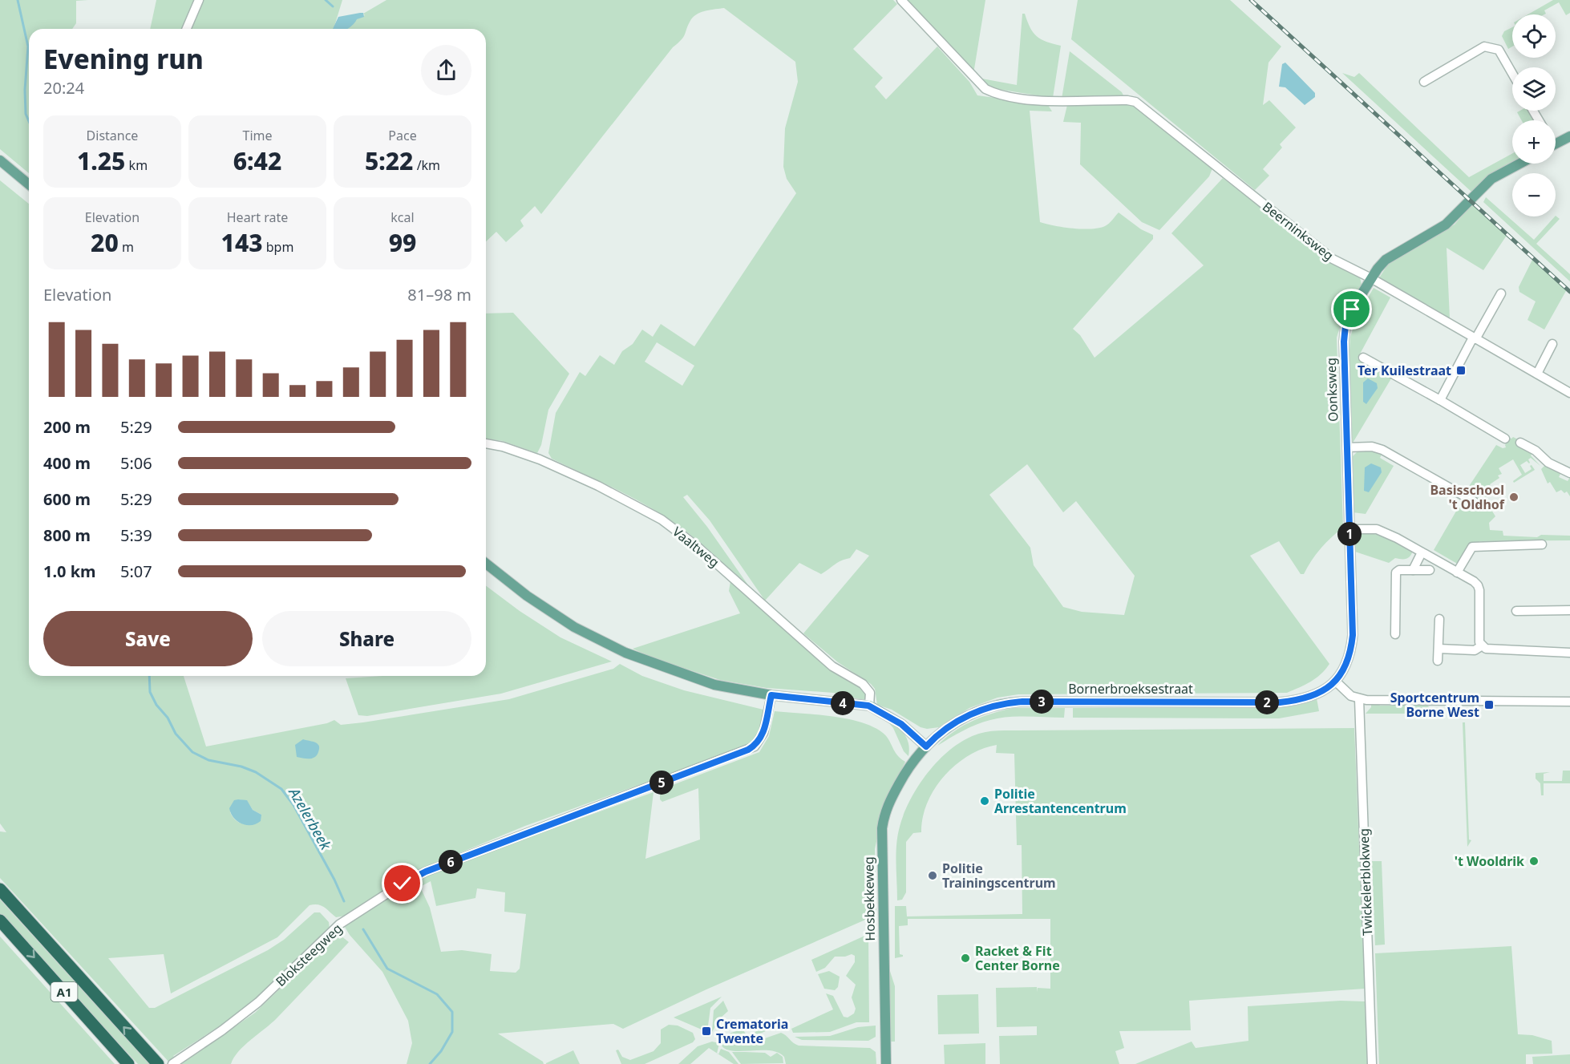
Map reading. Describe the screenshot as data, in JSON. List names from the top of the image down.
{
  "streets": {
    "highway": ["A1"],
    "main road": ["Oonksweg", "Bornerbroeksestraat", "Hosbekkeweg"],
    "street": [
      "Beerninksweg",
      "Vaaltweg",
      "Twickelerblokweg",
      "Bloksteegweg"
    ]
  },
  "crossings": [
    ["Beerninksweg", "Oonksweg"],
    ["Oonksweg", "Bornerbroeksestraat"],
    ["Bornerbroeksestraat", "Hosbekkeweg"]
  ],
  "water": ["Azelerbeek"],
  "places": {
    "transit": ["Ter Kuilestraat", "Sportcentrum Borne West", "Crematoria Twente"],
    "other": [
      "Basisschool 't Oldhof",
      "Politie Arrestantencentrum",
      "'t Wooldrik",
      "Politie Trainingscentrum",
      "Racket & Fit Center Borne"
    ]
  },
  "page": {
    "map_buttons": ["+", "−"],
    "heading": ["Evening run", "20:24"],
    "stats": [
      ["Distance", "1.25 km"],
      ["Time", "6:42"],
      ["Pace", "5:22 /km"],
      ["Elevation", "20 m"],
      ["Heart rate", "143 bpm"],
      ["kcal", "99"]
    ],
    "chart": ["Elevation", "81–98 m"],
    "list": [
      {
        "name": "200 m",
        "note": "5:29"
      },
      {
        "name": "400 m",
        "note": "5:06"
      },
      {
        "name": "600 m",
        "note": "5:29"
      },
      {
        "name": "800 m",
        "note": "5:39"
      },
      {
        "name": "1.0 km",
        "note": "5:07"
      }
    ],
    "pins": [
      "1",
      "3",
      "2",
      "4",
      "5",
      "6"
    ],
    "buttons": ["Save", "Share"]
  }
}
